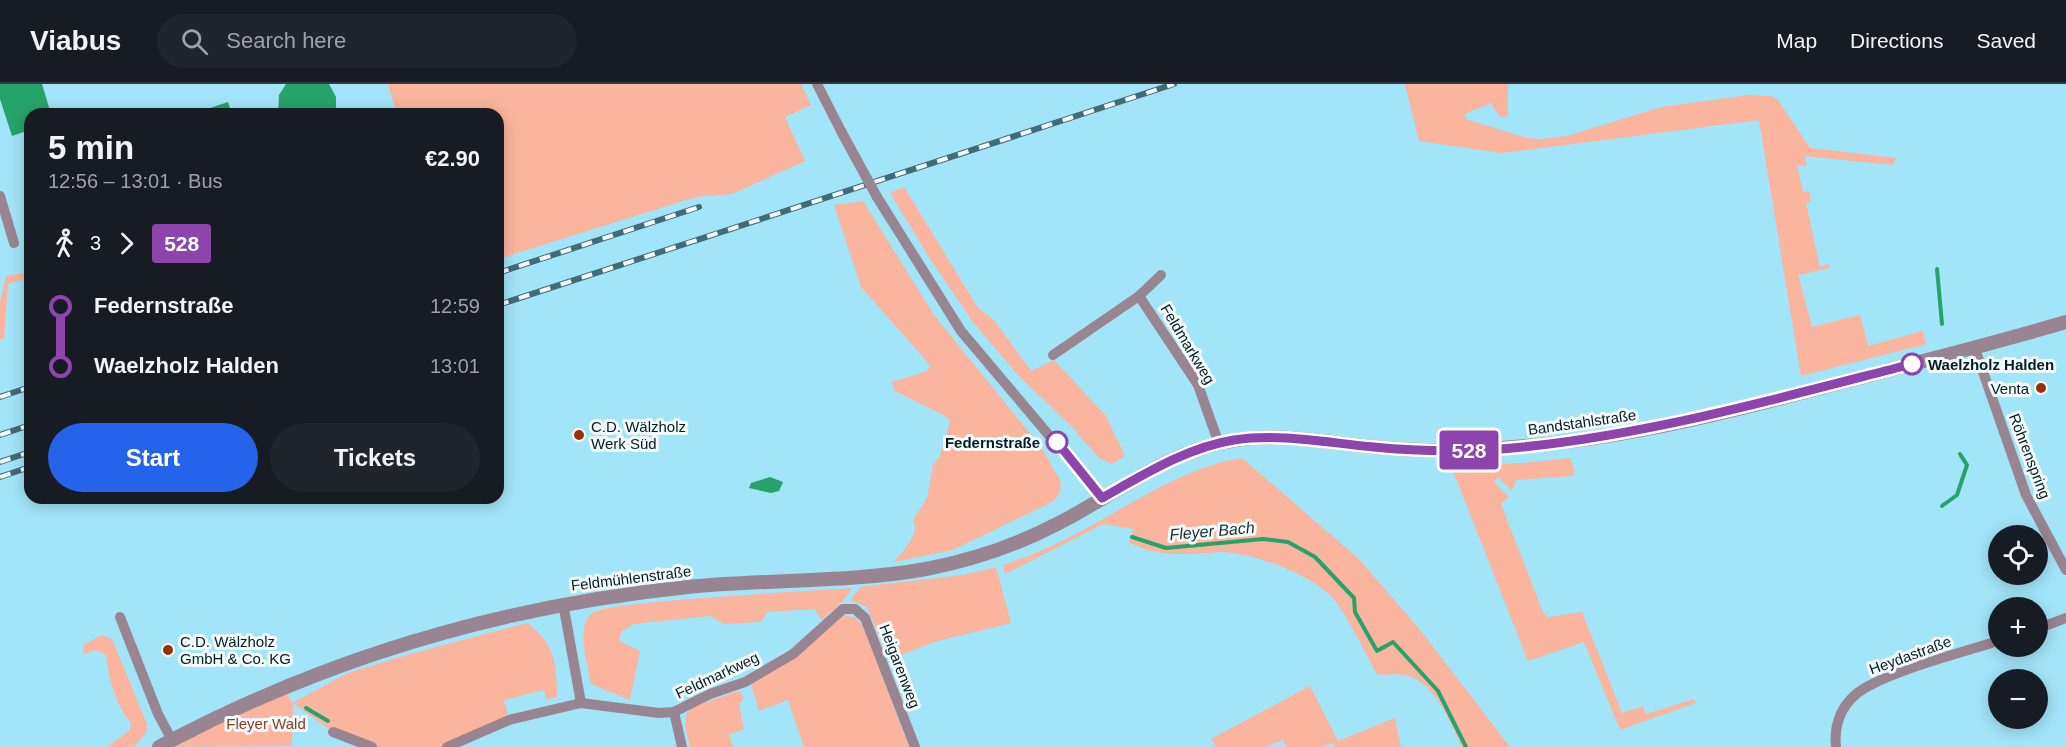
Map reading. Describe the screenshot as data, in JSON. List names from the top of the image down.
{
  "streets": {
    "street": [
      "Feldmarkweg",
      "Bandstahlstraße",
      "Röhrenspring",
      "Feldmühlenstraße",
      "Heydastraße",
      "Heigarenweg"
    ]
  },
  "crossings": [
    ["Feldmarkweg", "Bandstahlstraße"],
    ["Feldmarkweg", "Heigarenweg"],
    ["Bandstahlstraße", "Röhrenspring"],
    ["Bandstahlstraße", "Feldmühlenstraße"]
  ],
  "water": ["Fleyer Bach"],
  "parks": ["Fleyer Wald"],
  "places": [
    "Waelzholz Halden",
    "Venta",
    "C.D. Wälzholz Werk Süd",
    "Federnstraße",
    "C.D. Wälzholz GmbH & Co. KG"
  ],
  "lines": ["bus line 528"],
  "page": {
    "header": "Viabus",
    "search": "Search here",
    "nav": ["Map", "Directions", "Saved"],
    "on_map": "528",
    "heading": ["5 min", "12:56 – 13:01 · Bus", "€2.90"],
    "legs": ["3", "528"],
    "list": [
      {
        "name": "Federnstraße",
        "value": "12:59"
      },
      {
        "name": "Waelzholz Halden",
        "value": "13:01"
      }
    ],
    "buttons": ["Start", "Tickets"],
    "map_buttons": ["+", "−"]
  }
}
